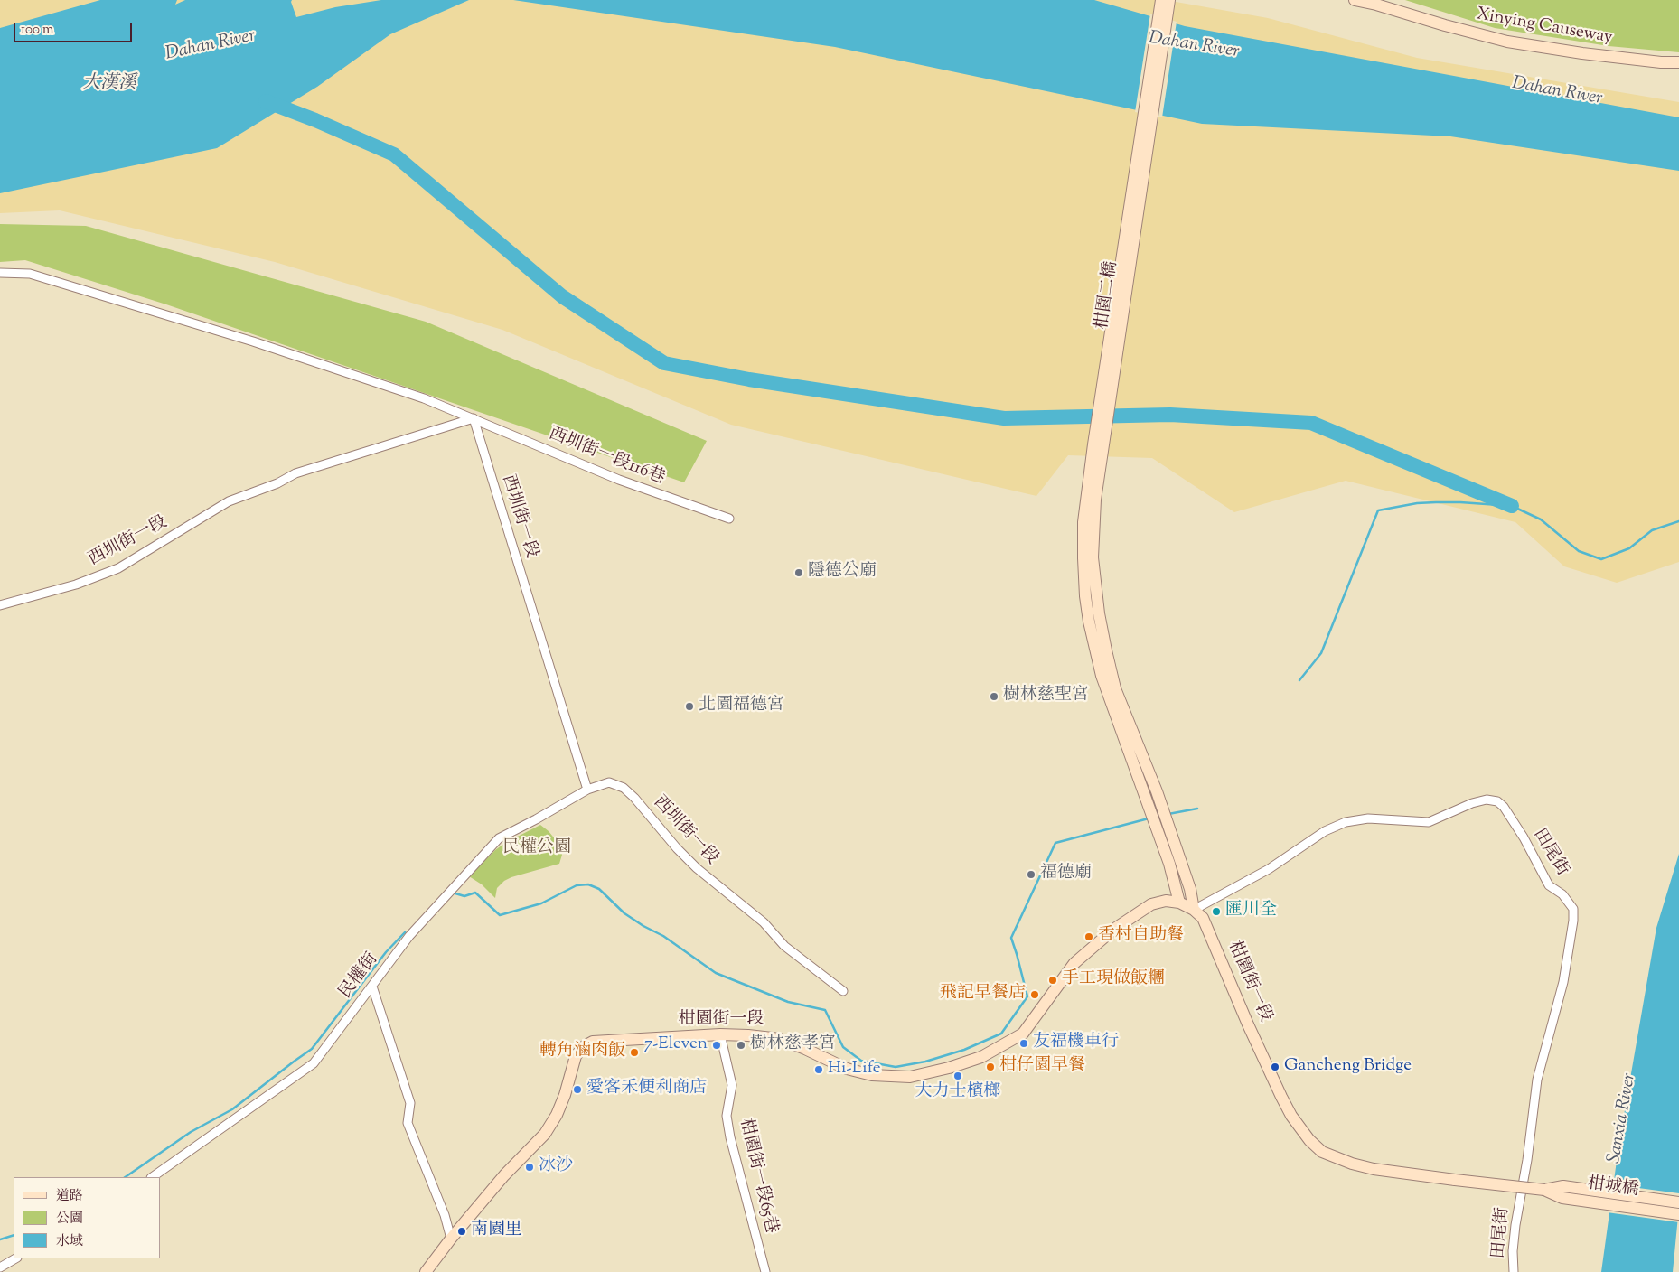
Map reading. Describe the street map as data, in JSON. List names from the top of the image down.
{
  "streets": {
    "street": [
      "Xinying Causeway",
      "柑園二橋",
      "西圳街一段116巷",
      "西圳街一段",
      "田尾街",
      "民權街",
      "柑園街一段",
      "柑園街一段65巷",
      "柑城橋"
    ]
  },
  "crossings": [
    ["西圳街一段116巷", "西圳街一段"],
    ["西圳街一段", "民權街"],
    ["田尾街", "柑園街一段"],
    ["柑園街一段", "柑園街一段65巷"],
    ["柑園街一段", "柑城橋"]
  ],
  "water": ["Dahan River", "大漢溪", "Sanxia River"],
  "parks": ["民權公園"],
  "places": [
    "隱德公廟",
    "樹林慈聖宮",
    "北園福德宮",
    "福德廟",
    "匯川全",
    "香村自助餐",
    "手工現做飯糰",
    "飛記早餐店",
    "友福機車行",
    "7-Eleven",
    "樹林慈孝宮",
    "轉角滷肉飯",
    "柑仔園早餐",
    "Gancheng Bridge",
    "Hi-Life",
    "大力士檳榔",
    "愛客禾便利商店",
    "冰沙",
    "南園里"
  ],
  "legend": ["道路", "公園", "水域"],
  "scale_bar": "100 m"
}
